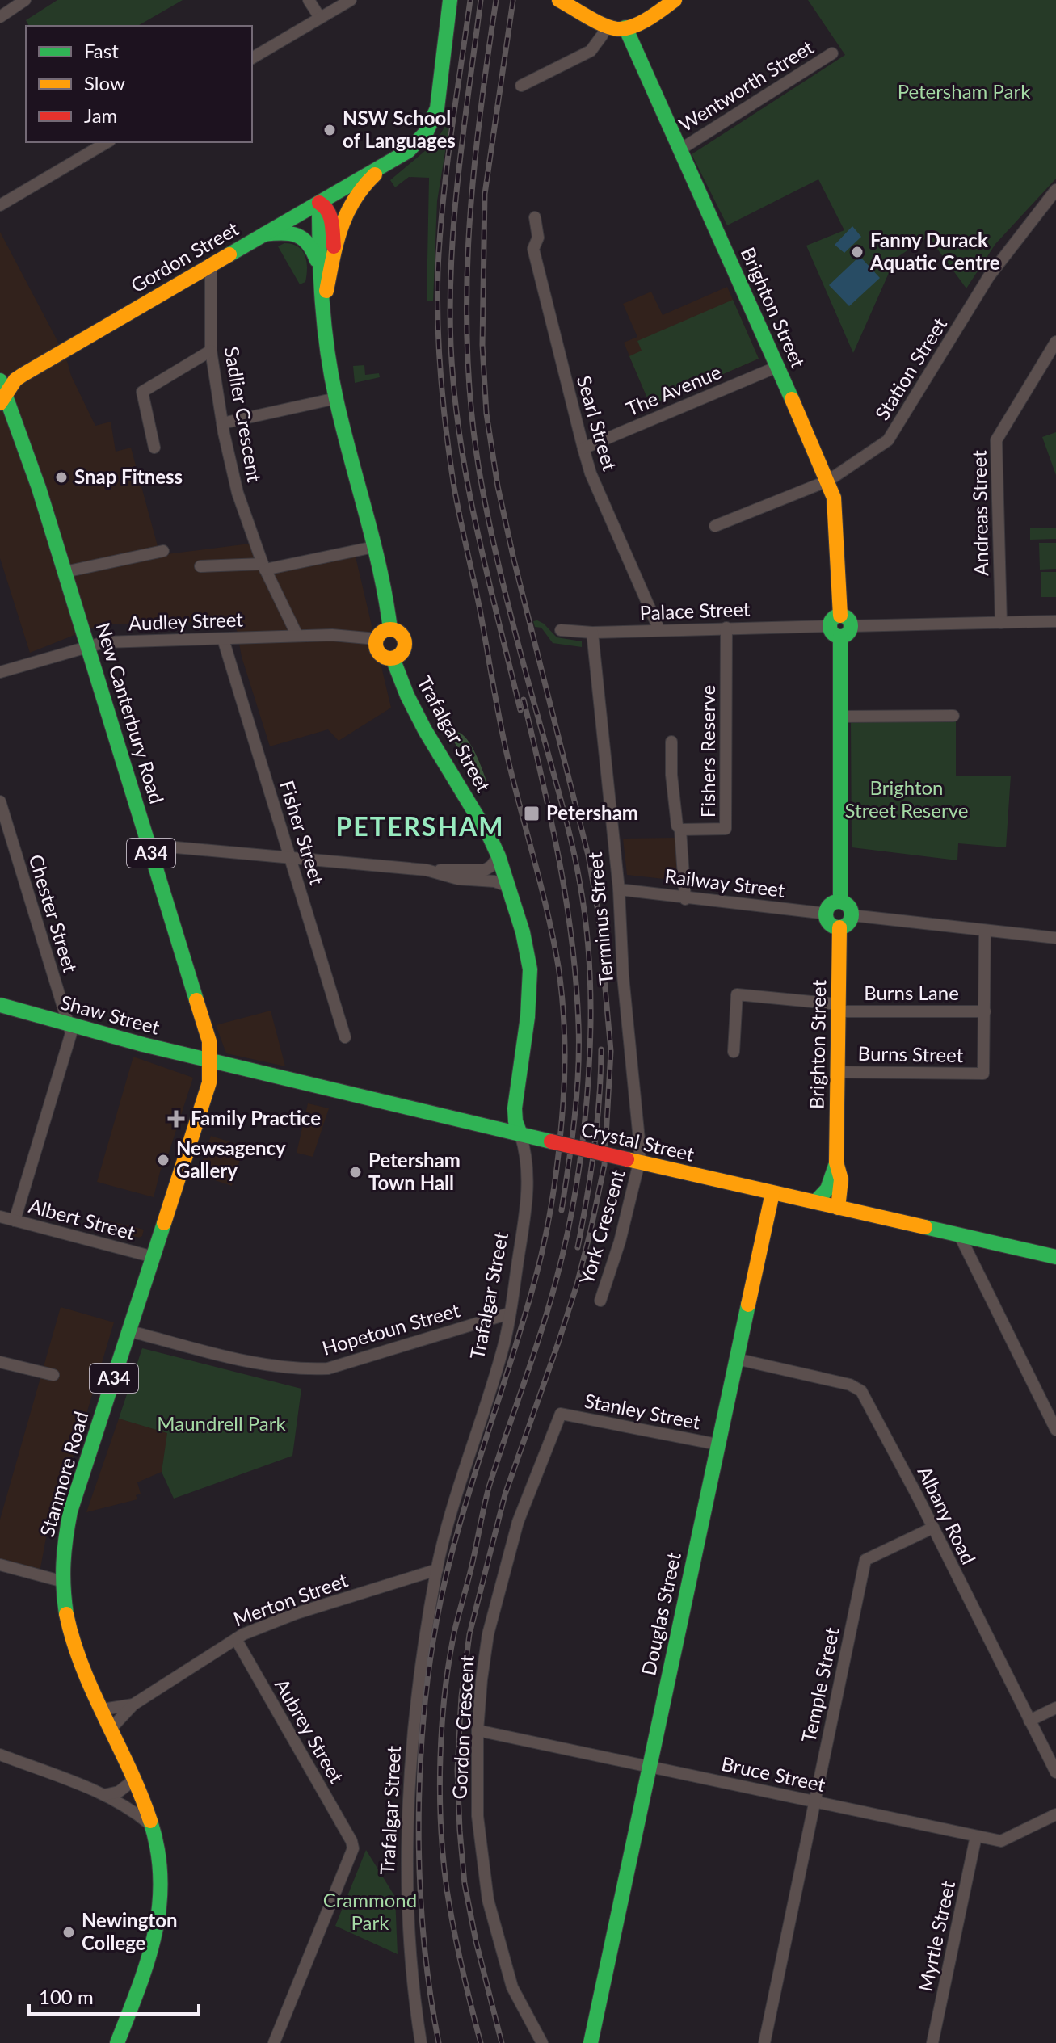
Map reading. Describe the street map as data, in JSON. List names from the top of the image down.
{
  "streets": {
    "main road": [
      "Gordon Street",
      "Brighton Street",
      "New Canterbury Road",
      "Trafalgar Street",
      "A34",
      "Shaw Street",
      "Crystal Street",
      "Stanmore Road",
      "Douglas Street"
    ],
    "street": [
      "Wentworth Street",
      "Station Street",
      "The Avenue",
      "Sadlier Crescent",
      "Searl Street",
      "Andreas Street",
      "Palace Street",
      "Audley Street",
      "Fishers Reserve",
      "Fisher Street",
      "Railway Street",
      "Chester Street",
      "Terminus Street",
      "Burns Lane",
      "Burns Street",
      "Albert Street",
      "York Crescent",
      "Hopetoun Street",
      "Stanley Street",
      "Albany Road",
      "Merton Street",
      "Temple Street",
      "Gordon Crescent",
      "Aubrey Street",
      "Bruce Street",
      "Myrtle Street"
    ]
  },
  "crossings": [
    ["Wentworth Street", "Brighton Street"],
    ["Gordon Street", "Sadlier Crescent"],
    ["Gordon Street", "New Canterbury Road"],
    ["Brighton Street", "Station Street"],
    ["Brighton Street", "The Avenue"],
    ["Brighton Street", "Palace Street"],
    ["Brighton Street", "Railway Street"],
    ["Brighton Street", "Burns Lane"],
    ["Brighton Street", "Burns Street"],
    ["Brighton Street", "Crystal Street"],
    ["The Avenue", "Searl Street"],
    ["Sadlier Crescent", "Audley Street"],
    ["Searl Street", "Palace Street"],
    ["Andreas Street", "Palace Street"],
    ["Palace Street", "Fishers Reserve"],
    ["Palace Street", "Terminus Street"],
    ["Audley Street", "New Canterbury Road"],
    ["Audley Street", "Trafalgar Street"],
    ["Audley Street", "Fisher Street"],
    ["New Canterbury Road", "Shaw Street"],
    ["New Canterbury Road", "Crystal Street"],
    ["New Canterbury Road", "Stanmore Road"],
    ["Trafalgar Street", "Crystal Street"],
    ["Trafalgar Street", "Hopetoun Street"],
    ["Trafalgar Street", "Merton Street"],
    ["Railway Street", "Terminus Street"],
    ["Chester Street", "Shaw Street"],
    ["Terminus Street", "Crystal Street"],
    ["Terminus Street", "York Crescent"],
    ["Burns Lane", "Burns Street"],
    ["Shaw Street", "Crystal Street"],
    ["Shaw Street", "Stanmore Road"],
    ["Crystal Street", "York Crescent"],
    ["Crystal Street", "Stanmore Road"],
    ["Crystal Street", "Douglas Street"],
    ["Albert Street", "Stanmore Road"],
    ["Hopetoun Street", "Stanmore Road"],
    ["Stanley Street", "Douglas Street"],
    ["Stanley Street", "Gordon Crescent"],
    ["Stanmore Road", "Merton Street"],
    ["Albany Road", "Douglas Street"],
    ["Albany Road", "Temple Street"],
    ["Merton Street", "Aubrey Street"],
    ["Douglas Street", "Bruce Street"],
    ["Temple Street", "Bruce Street"],
    ["Gordon Crescent", "Bruce Street"],
    ["Bruce Street", "Myrtle Street"]
  ],
  "districts": ["PETERSHAM"],
  "parks": [
    "Petersham Park",
    "Brighton Street Reserve",
    "Maundrell Park",
    "Crammond Park"
  ],
  "places": {
    "other": [
      "NSW School of Languages",
      "Fanny Durack Aquatic Centre",
      "Snap Fitness",
      "Newsagency Gallery",
      "Petersham Town Hall",
      "Newington College"
    ],
    "transit": ["Petersham"],
    "health": ["Family Practice"]
  },
  "legend": ["Fast", "Slow", "Jam"],
  "scale_bar": "100 m"
}
